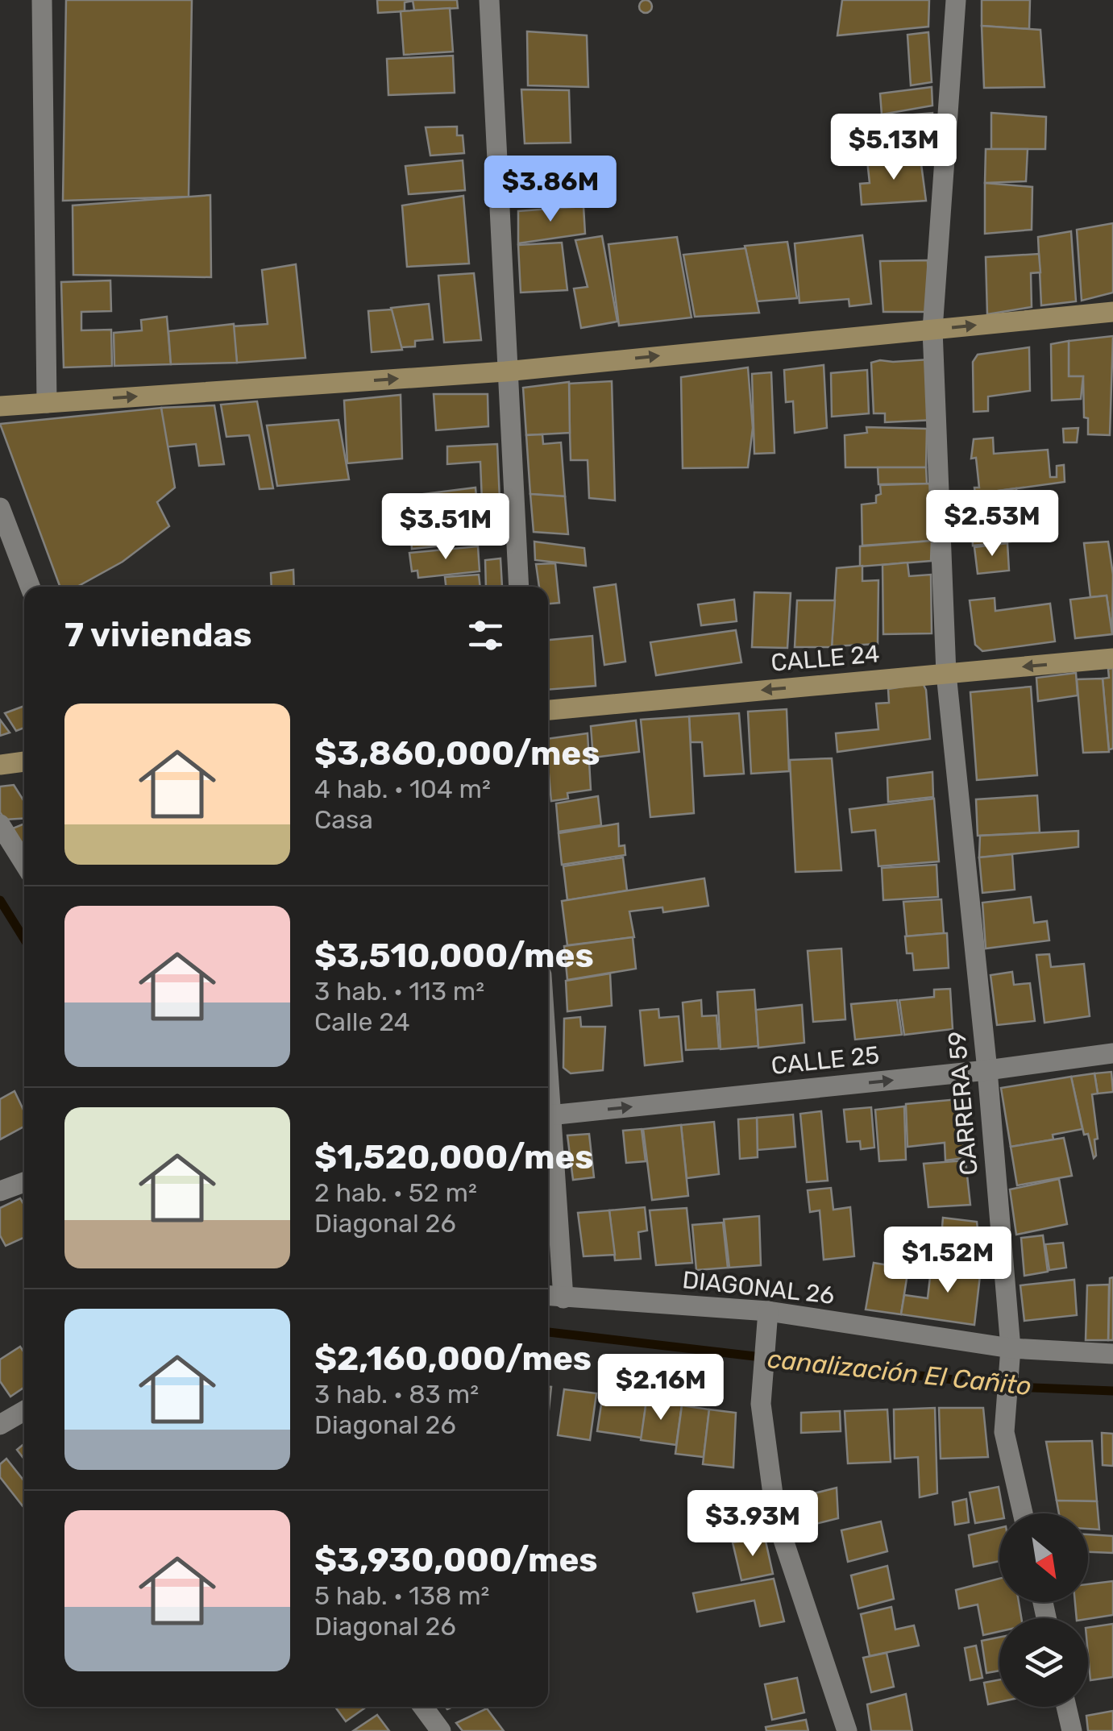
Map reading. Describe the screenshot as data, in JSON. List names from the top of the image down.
{
  "streets": {
    "main road": ["CALLE 24"],
    "street": ["CALLE 25", "CARRERA 59", "DIAGONAL 26"]
  },
  "crossings": [
    ["CALLE 24", "CARRERA 59"],
    ["CALLE 25", "CARRERA 59"],
    ["CARRERA 59", "DIAGONAL 26"]
  ],
  "one_way": ["CALLE 24", "CALLE 25"],
  "water": ["canalización El Cañito"],
  "north": "bottom right",
  "page": {
    "price": [
      "$5.13M",
      "$3.86M",
      "$2.53M",
      "$3.51M",
      "$1.52M",
      "$2.16M",
      "$3.93M"
    ],
    "heading": "7 viviendas",
    "list": [
      {
        "name": "$3,860,000/mes",
        "note": "4 hab. · 104 m² · Casa"
      },
      {
        "name": "$3,510,000/mes",
        "note": "3 hab. · 113 m² · Calle 24"
      },
      {
        "name": "$1,520,000/mes",
        "note": "2 hab. · 52 m² · Diagonal 26"
      },
      {
        "name": "$2,160,000/mes",
        "note": "3 hab. · 83 m² · Diagonal 26"
      },
      {
        "name": "$3,930,000/mes",
        "note": "5 hab. · 138 m² · Diagonal 26"
      }
    ]
  }
}
